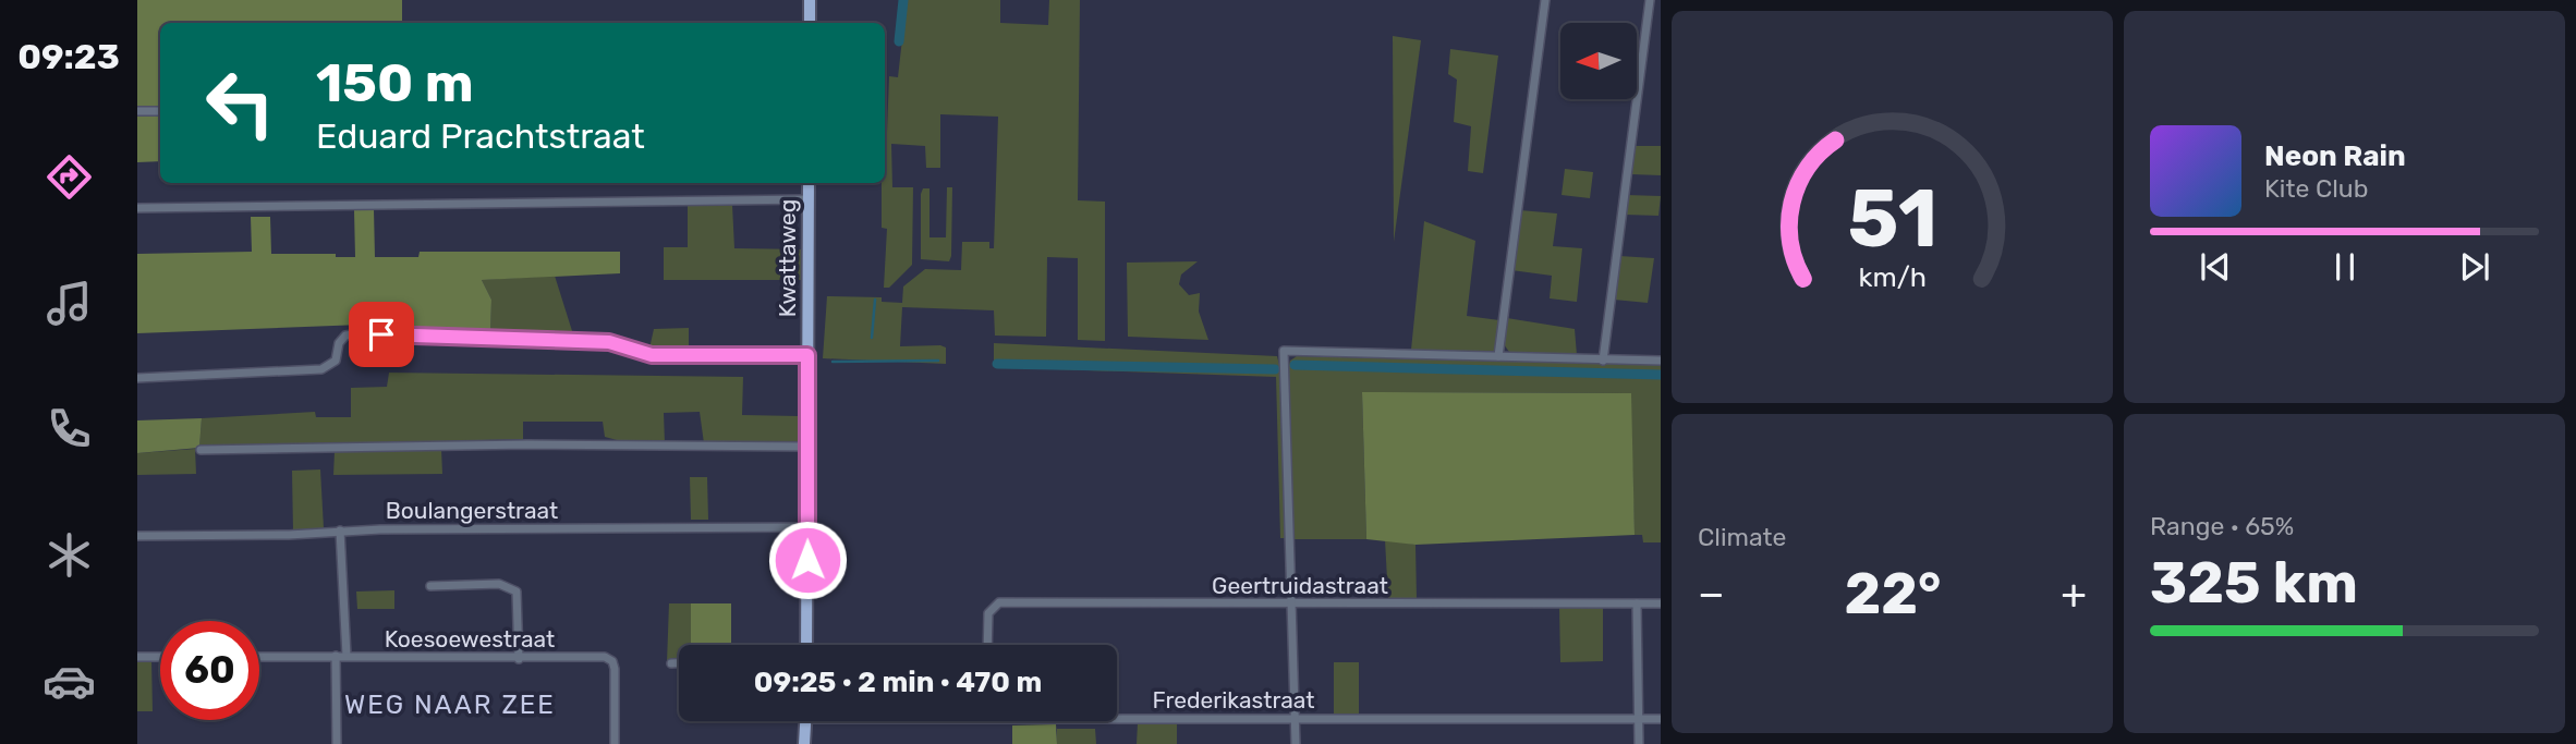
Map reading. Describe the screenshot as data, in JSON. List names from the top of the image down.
{
  "streets": {
    "main road": ["Kwattaweg"],
    "street": [
      "Boulangerstraat",
      "Geertruidastraat",
      "Koesoewestraat",
      "Frederikastraat"
    ]
  },
  "crossings": [
    ["Kwattaweg", "Boulangerstraat"]
  ],
  "districts": ["WEG NAAR ZEE"],
  "north": "left",
  "page": {
    "tabs": "09:23",
    "turn": ["150 m", "Eduard Prachtstraat"],
    "song": ["Neon Rain", "Kite Club"],
    "tile": [
      "Climate",
      ["Range · 65%", "325 km"]
    ],
    "heat": ["−", "22°", "+"],
    "limit": "60",
    "trip": "09:25 · 2 min · 470 m",
    "gauge": ["51", "km/h"]
  }
}
